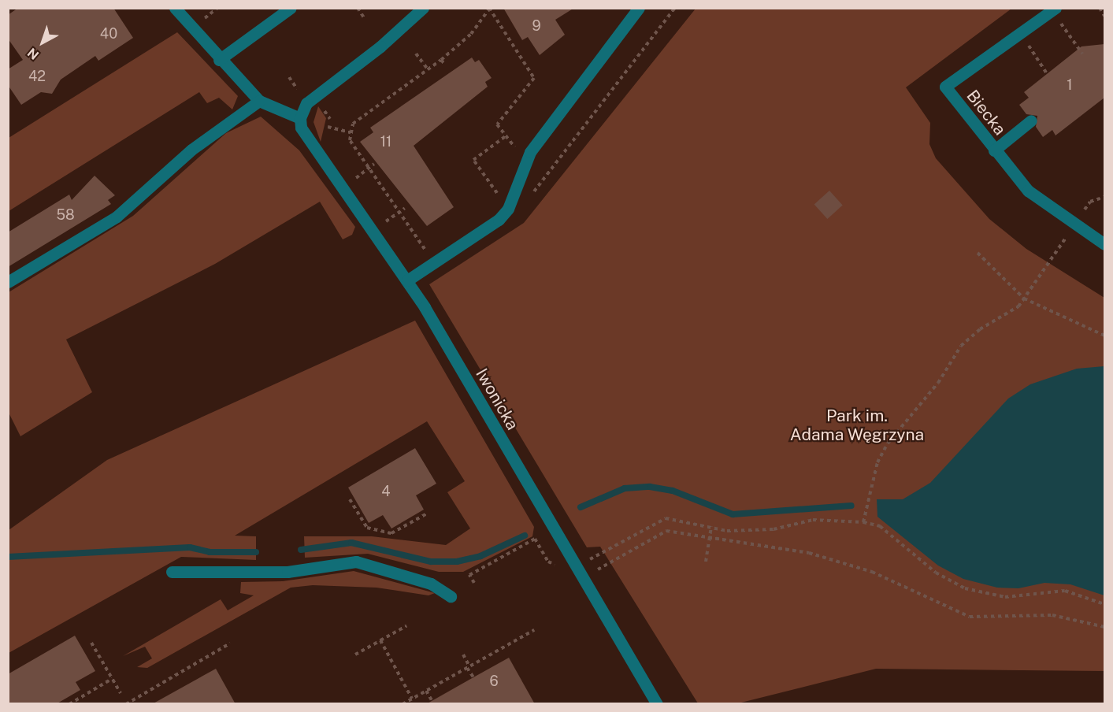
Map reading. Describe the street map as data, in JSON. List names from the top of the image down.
{
  "streets": {
    "street": ["Biecka", "Iwonicka"]
  },
  "parks": ["Park im. Adama Węgrzyna"],
  "house_numbers": [
    "9",
    "40",
    "42",
    "1",
    "11",
    "58",
    "4",
    "6"
  ],
  "north": "bottom left"
}
